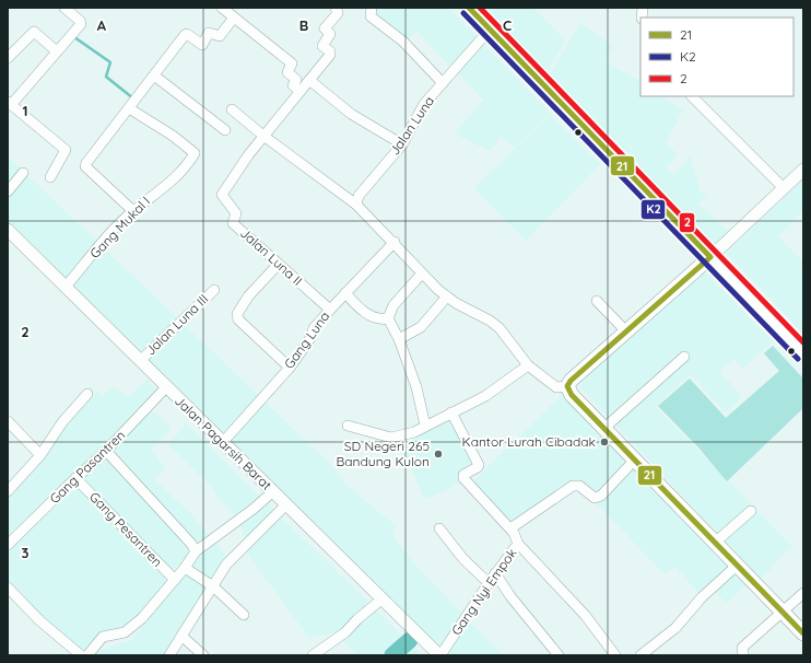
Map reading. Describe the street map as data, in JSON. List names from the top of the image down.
{
  "streets": {
    "street": [
      "Jalan Luna",
      "Gang Mukal I",
      "Jalan Luna II",
      "Jalan Luna III",
      "Gang Luna",
      "Jalan Pagarsih Barat",
      "Gang Pasantren",
      "Gang Pesantren",
      "Gang Nyi Empok"
    ]
  },
  "crossings": [
    ["Gang Mukal I", "Jalan Pagarsih Barat"],
    ["Jalan Luna II", "Gang Luna"],
    ["Jalan Luna III", "Jalan Pagarsih Barat"],
    ["Gang Luna", "Jalan Pagarsih Barat"],
    ["Jalan Pagarsih Barat", "Gang Pasantren"],
    ["Jalan Pagarsih Barat", "Gang Nyi Empok"],
    ["Gang Pasantren", "Gang Pesantren"]
  ],
  "places": ["Kantor Lurah Cibadak", "SD Negeri 265 Bandung Kulon"],
  "lines": ["transit line 21", "transit line 2", "transit line K2"],
  "legend": ["21", "K2", "2"],
  "grid": {
    "columns": ["A", "B", "C"],
    "rows": ["1", "2", "3"]
  }
}
